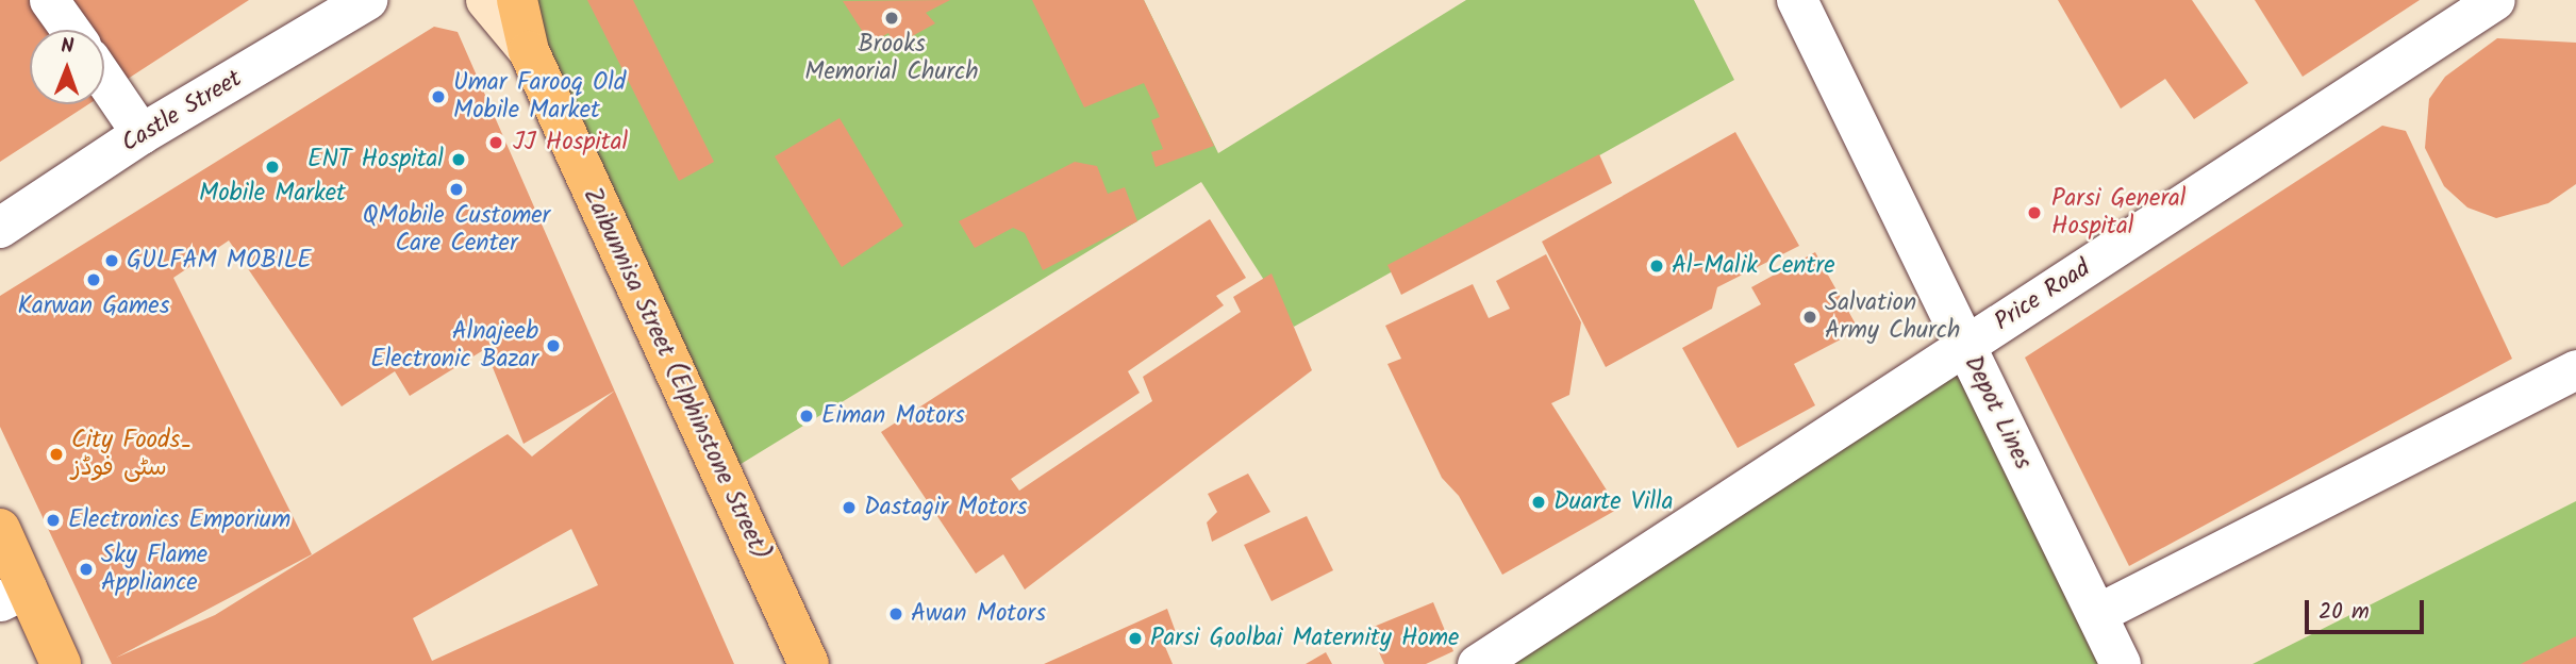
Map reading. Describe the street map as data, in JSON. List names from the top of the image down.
{
  "streets": {
    "main road": ["Zaibunnisa Street (Elphinstone Street)"],
    "street": ["Castle Street", "Price Road", "Depot Lines"]
  },
  "crossings": [
    ["Price Road", "Depot Lines"]
  ],
  "places": [
    "Brooks Memorial Church",
    "Umar Farooq Old Mobile Market",
    "JJ Hospital",
    "ENT Hospital",
    "Mobile Market",
    "QMobile Customer Care Center",
    "Parsi General Hospital",
    "GULFAM MOBILE",
    "Al-Malik Centre",
    "Karwan Games",
    "Salvation Army Church",
    "Alnajeeb Electronic Bazar",
    "Eiman Motors",
    "City Foods۔ سٹی فوڈز",
    "Duarte Villa",
    "Dastagir Motors",
    "Electronics Emporium",
    "Sky Flame Appliance",
    "Awan Motors",
    "Parsi Goolbai Maternity Home"
  ],
  "scale_bar": "20 m",
  "north": "top"
}
